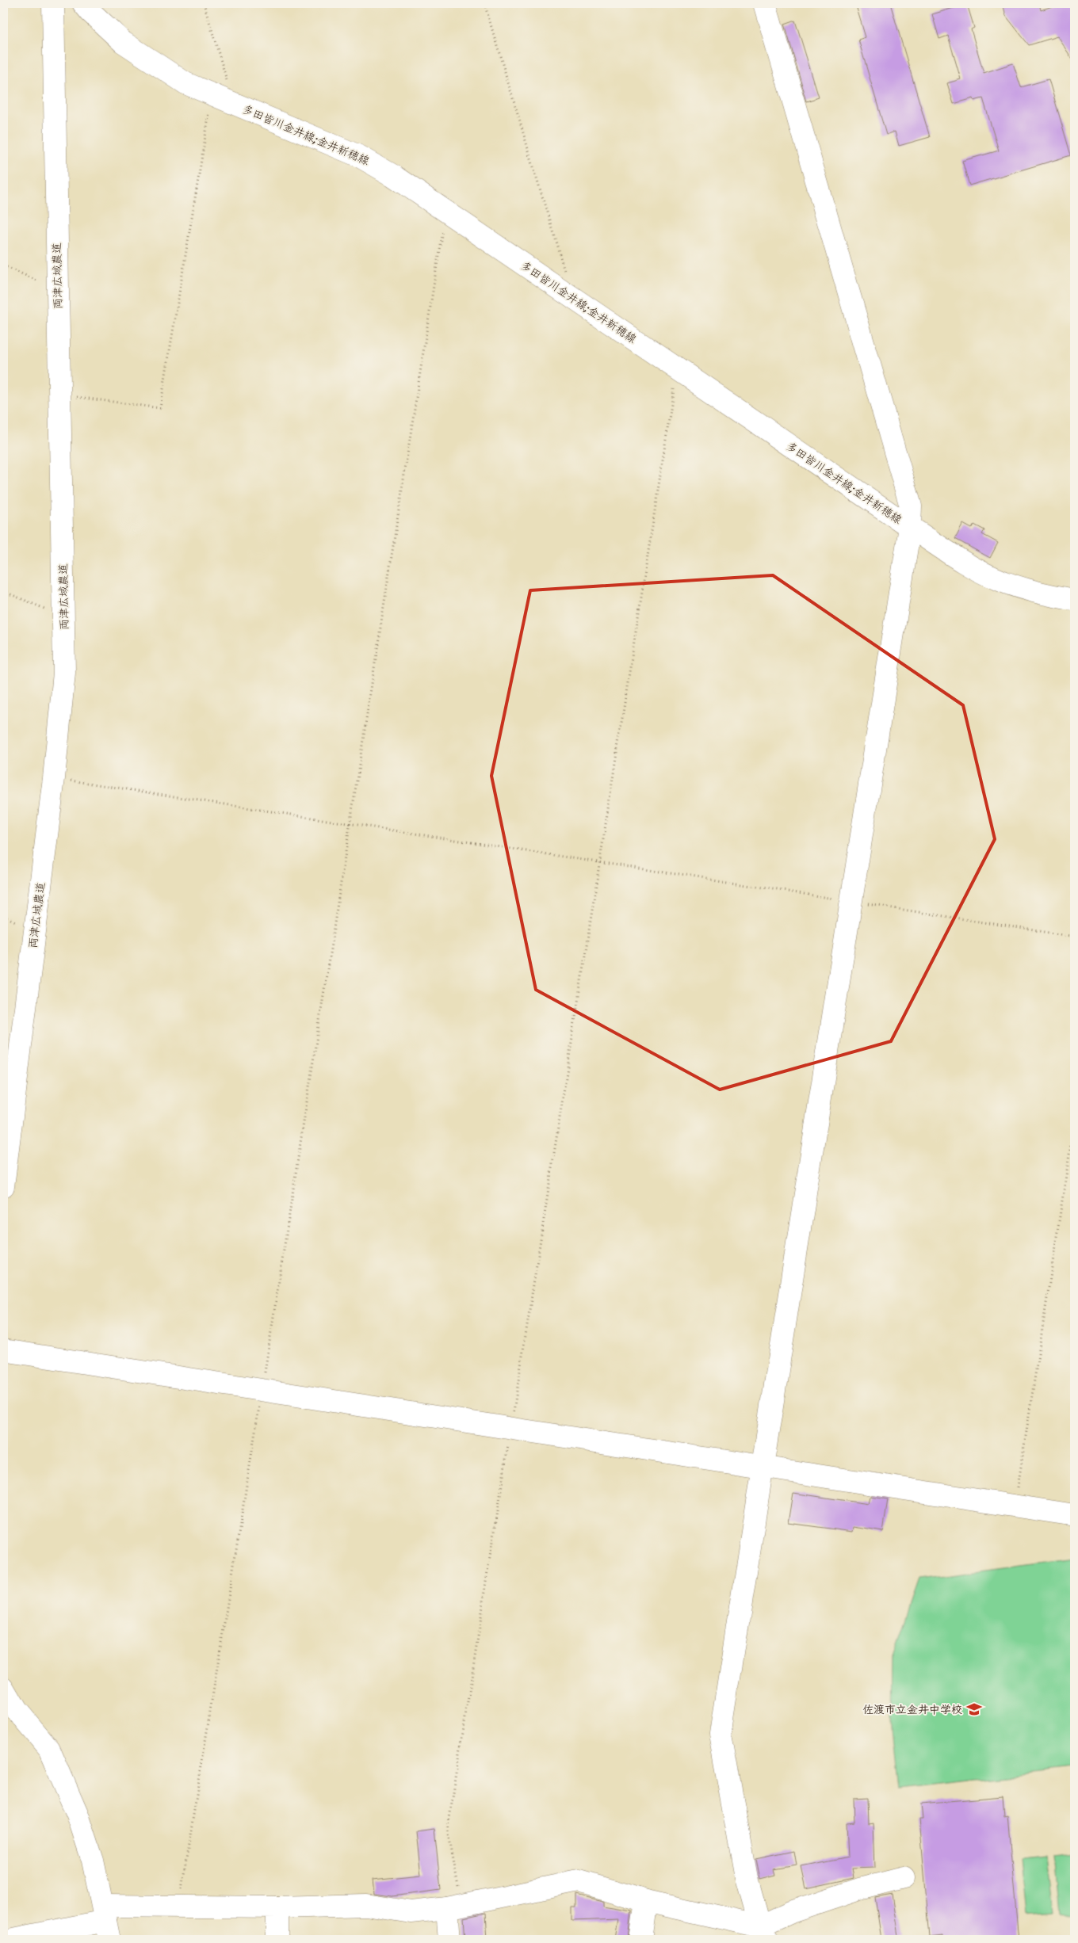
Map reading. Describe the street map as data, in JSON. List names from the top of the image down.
{
  "streets": {
    "street": ["多田皆川金井線;金井新穂線", "両津広域農道"]
  },
  "places": {
    "school or university": ["佐渡市立金井中学校"]
  }
}
